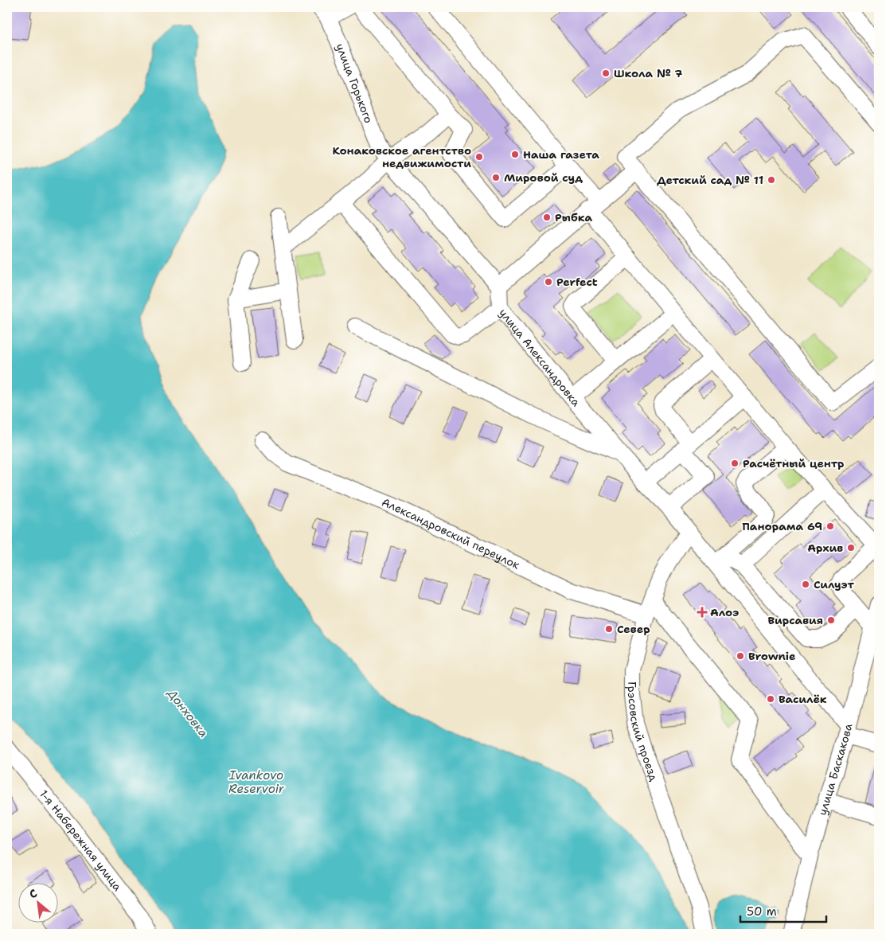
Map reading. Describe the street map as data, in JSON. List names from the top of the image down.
{
  "streets": {
    "street": [
      "улица Горького",
      "улица Александровка",
      "Александровский переулок",
      "Грэсовский проезд",
      "улица Баскакова",
      "1-я Набережная улица"
    ]
  },
  "crossings": [
    ["улица Александровка", "Грэсовский проезд"],
    ["улица Александровка", "улица Баскакова"],
    ["Александровский переулок", "Грэсовский проезд"]
  ],
  "water": ["Донховка", "Ivankovo Reservoir"],
  "places": {
    "other": [
      "Школа № 7",
      "Наша газета",
      "Конаковское агентство недвижимости",
      "Мировой суд",
      "Детский сад № 11",
      "Рыбка",
      "Perfect",
      "Расчётный центр",
      "Панорама 69",
      "Архив",
      "Силуэт",
      "Вирсавия",
      "Север",
      "Brownie",
      "Василёк"
    ],
    "health": ["Алоэ"]
  },
  "scale_bar": "50 m",
  "north": "top left"
}
